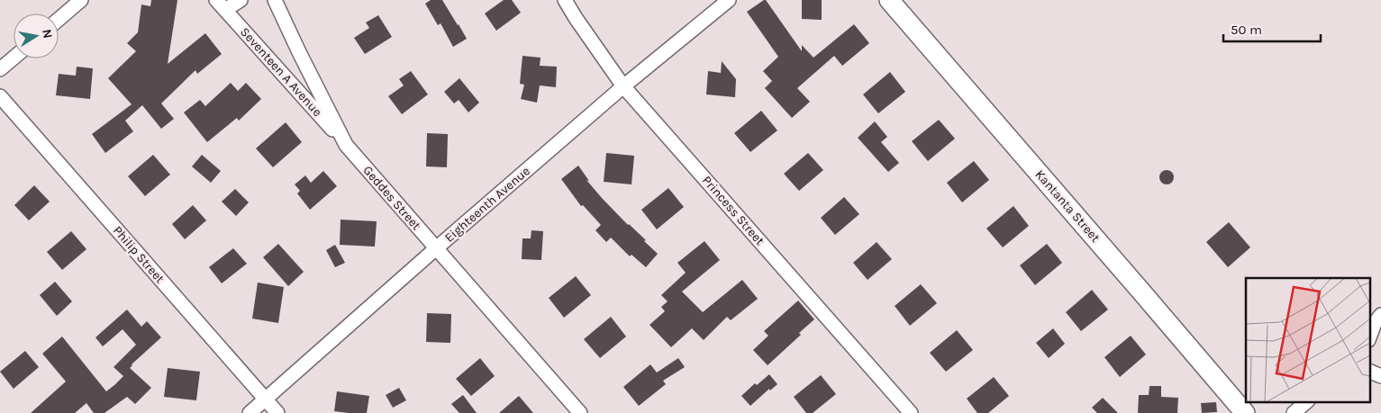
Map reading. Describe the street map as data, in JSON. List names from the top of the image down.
{
  "streets": {
    "street": [
      "Seventeen A Avenue",
      "Geddes Street",
      "Eighteenth Avenue",
      "Kantanta Street",
      "Princess Street",
      "Philip Street"
    ]
  },
  "crossings": [
    ["Seventeen A Avenue", "Geddes Street"],
    ["Geddes Street", "Eighteenth Avenue"],
    ["Eighteenth Avenue", "Princess Street"],
    ["Eighteenth Avenue", "Philip Street"]
  ],
  "scale_bar": "50 m",
  "north": "right"
}
